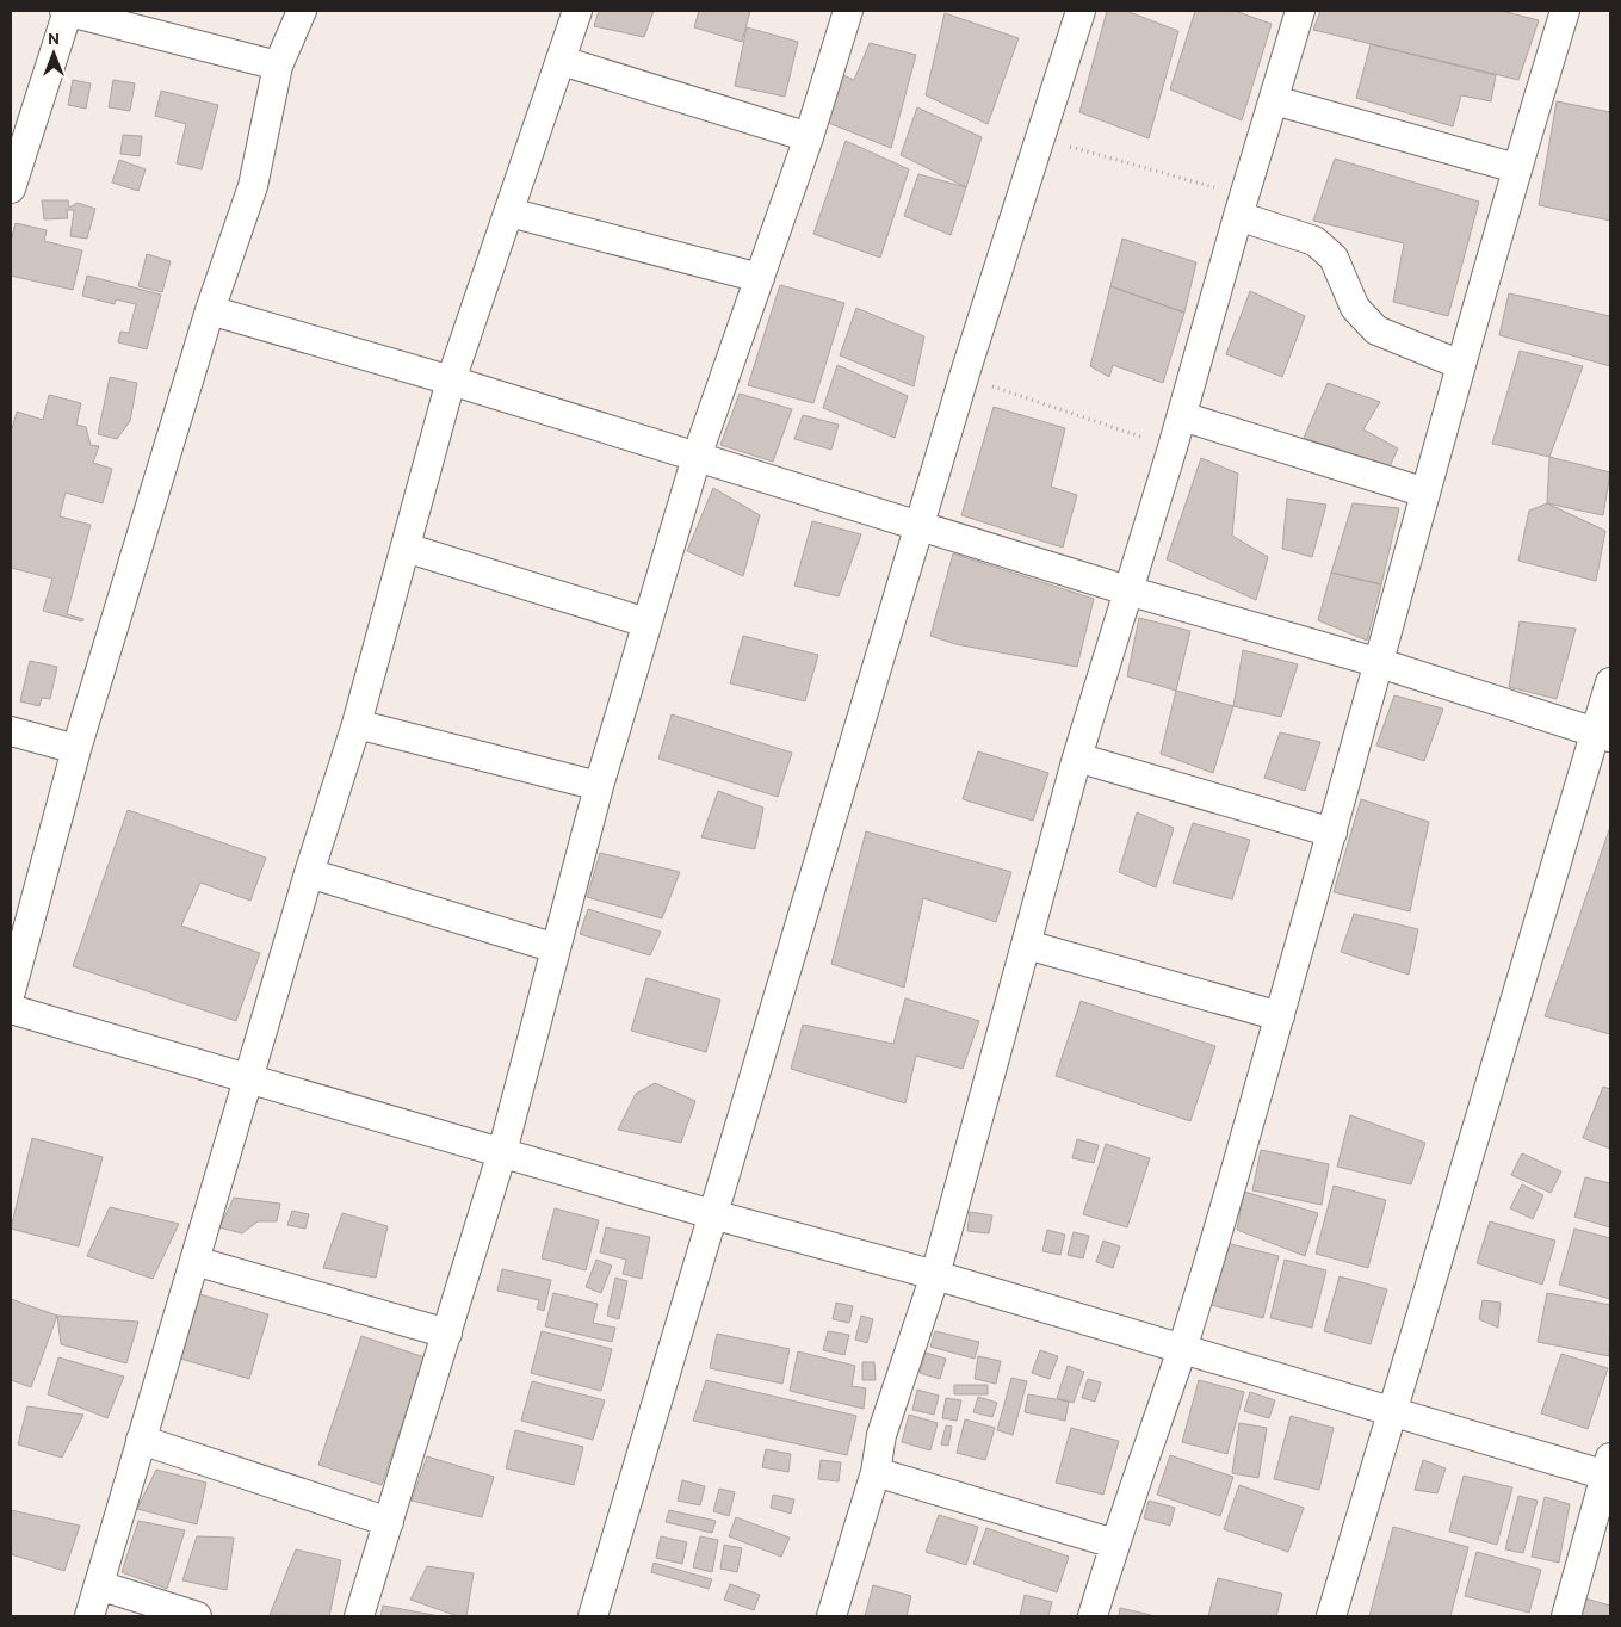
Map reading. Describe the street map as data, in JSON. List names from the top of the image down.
{
  "north": "top"
}
